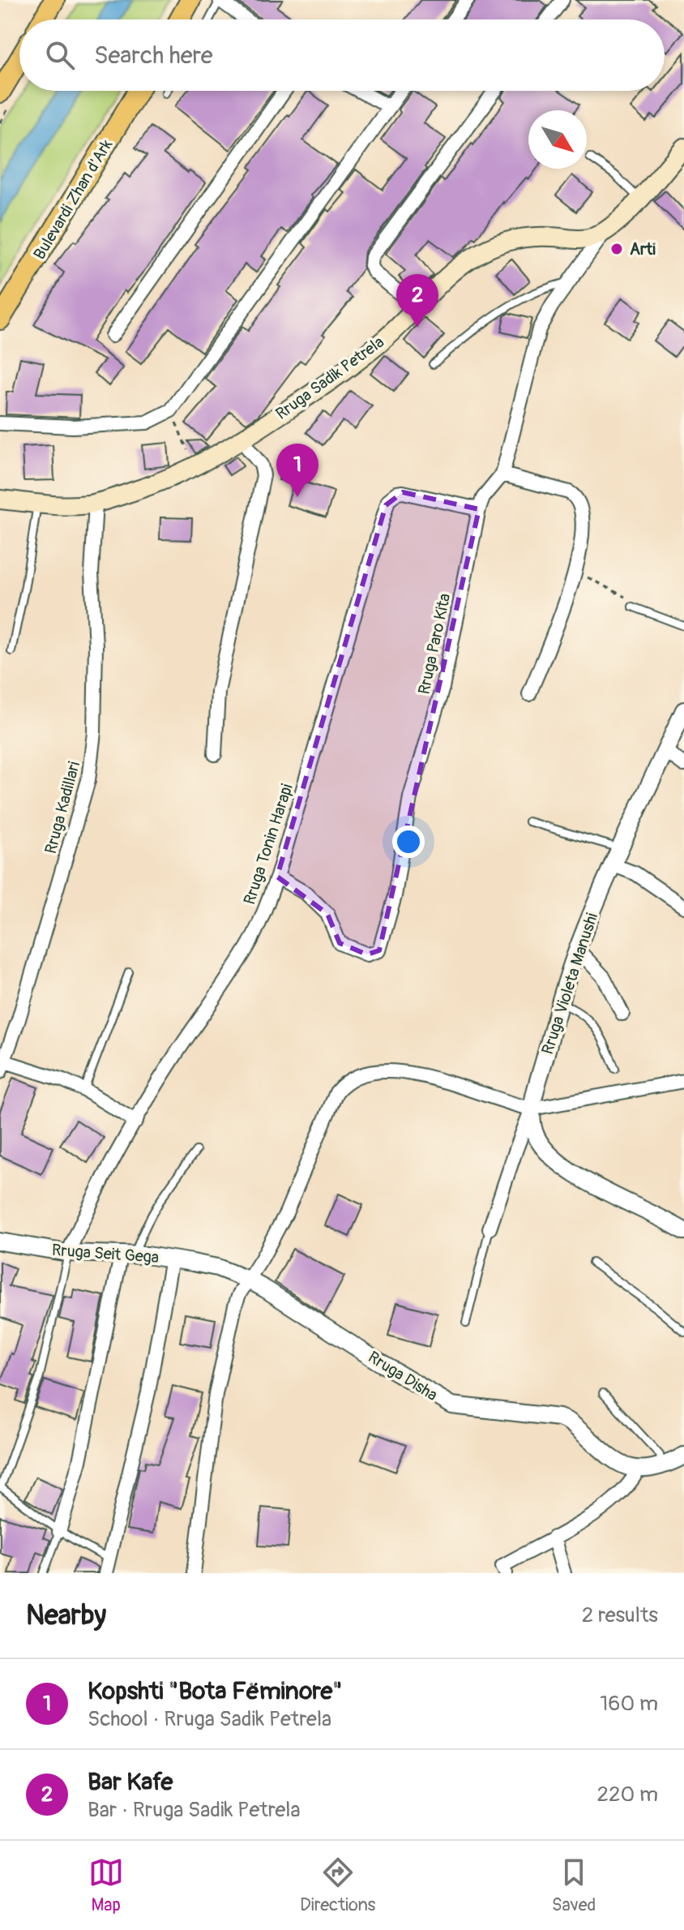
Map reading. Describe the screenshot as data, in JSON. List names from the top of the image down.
{
  "streets": {
    "main road": ["Bulevardi Zhan d'Ark", "Rruga Sadik Petrela"],
    "street": [
      "Rruga Paro Kita",
      "Rruga Kadillari",
      "Rruga Tonin Harapi",
      "Rruga Violeta Manushi",
      "Rruga Seit Gega",
      "Rruga Disha"
    ]
  },
  "crossings": [
    ["Rruga Sadik Petrela", "Rruga Paro Kita"],
    ["Rruga Sadik Petrela", "Rruga Kadillari"],
    ["Rruga Paro Kita", "Rruga Tonin Harapi"],
    ["Rruga Tonin Harapi", "Rruga Seit Gega"],
    ["Rruga Seit Gega", "Rruga Disha"]
  ],
  "places": ["Arti"],
  "north": "bottom right",
  "page": {
    "search": "Search here",
    "pins": ["2", "1"],
    "heading": ["Nearby", "2 results"],
    "list": [
      {
        "mark": "1",
        "name": "Kopshti \"Bota Fëminore\"",
        "note": "School · Rruga Sadik Petrela",
        "value": "160 m"
      },
      {
        "mark": "2",
        "name": "Bar Kafe",
        "note": "Bar · Rruga Sadik Petrela",
        "value": "220 m"
      }
    ],
    "nav": ["Map", "Directions", "Saved"]
  }
}
